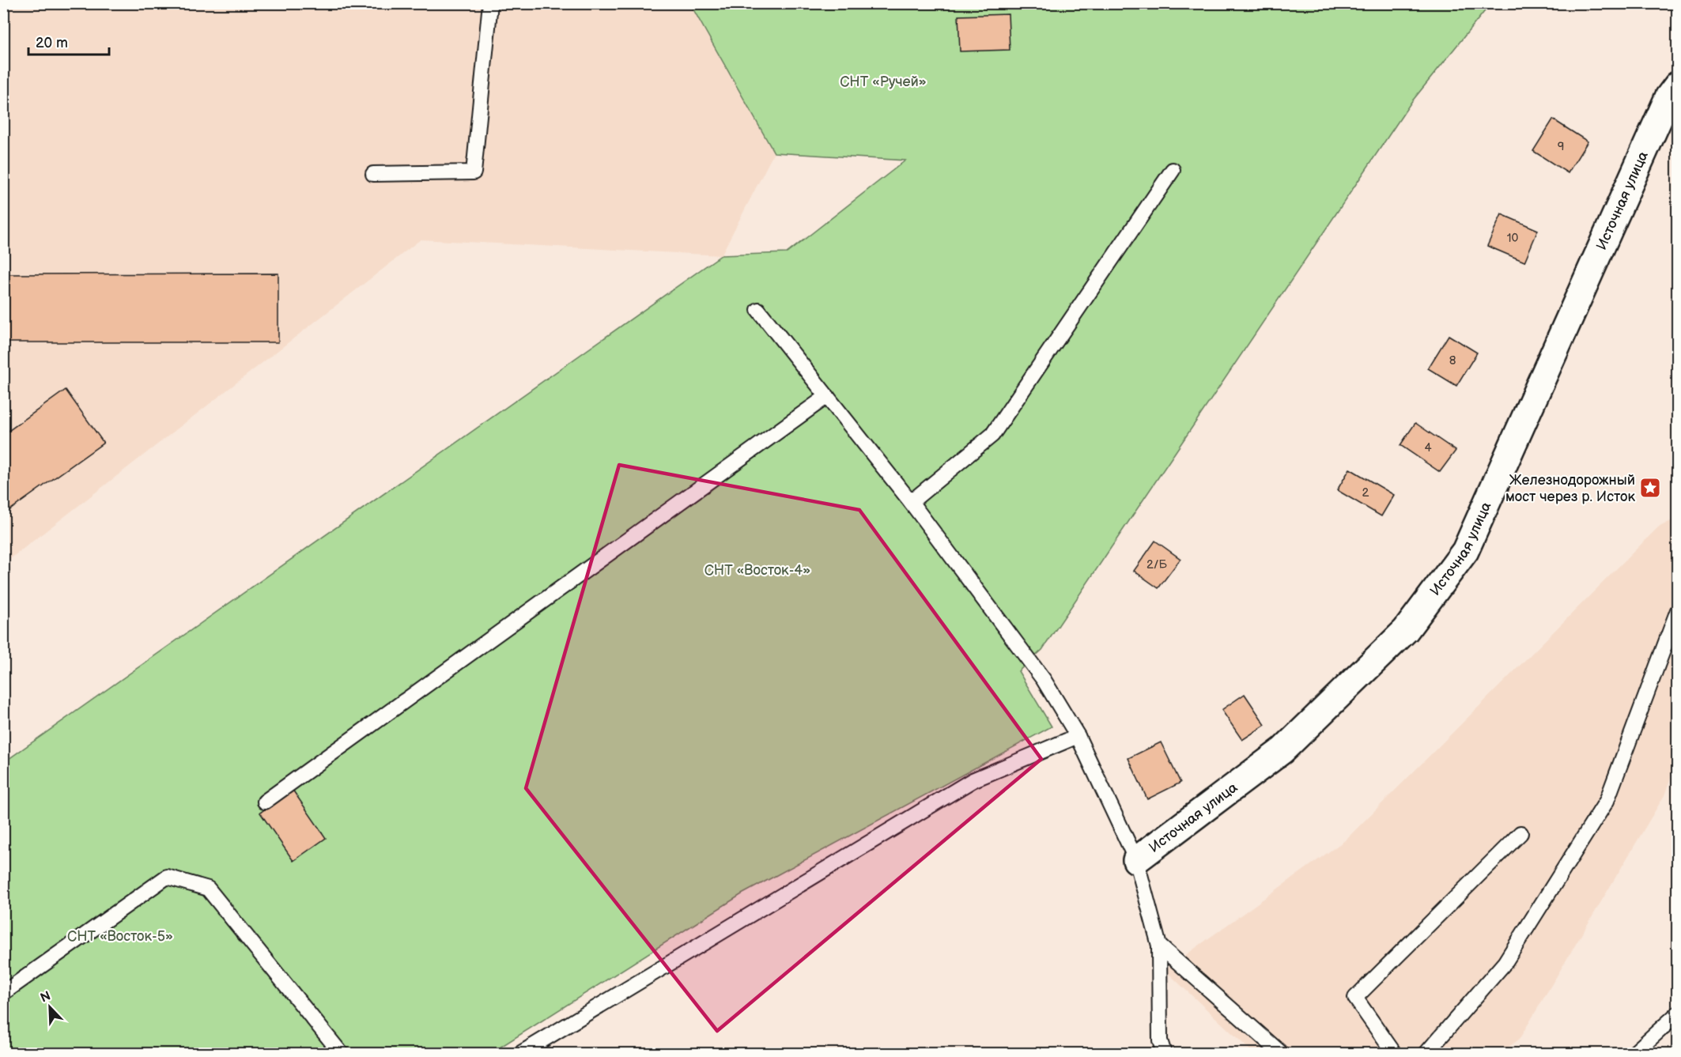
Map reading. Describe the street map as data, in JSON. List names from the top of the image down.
{
  "streets": {
    "street": ["Источная улица"]
  },
  "parks": ["СНТ «Ручей»", "СНТ «Восток-4»", "СНТ «Восток-5»"],
  "places": {
    "place": ["Железнодорожный мост через р. Исток"]
  },
  "house_numbers": [
    "9",
    "10",
    "8",
    "4",
    "2",
    "2/Б"
  ],
  "scale_bar": "20 m",
  "north": "top left"
}
